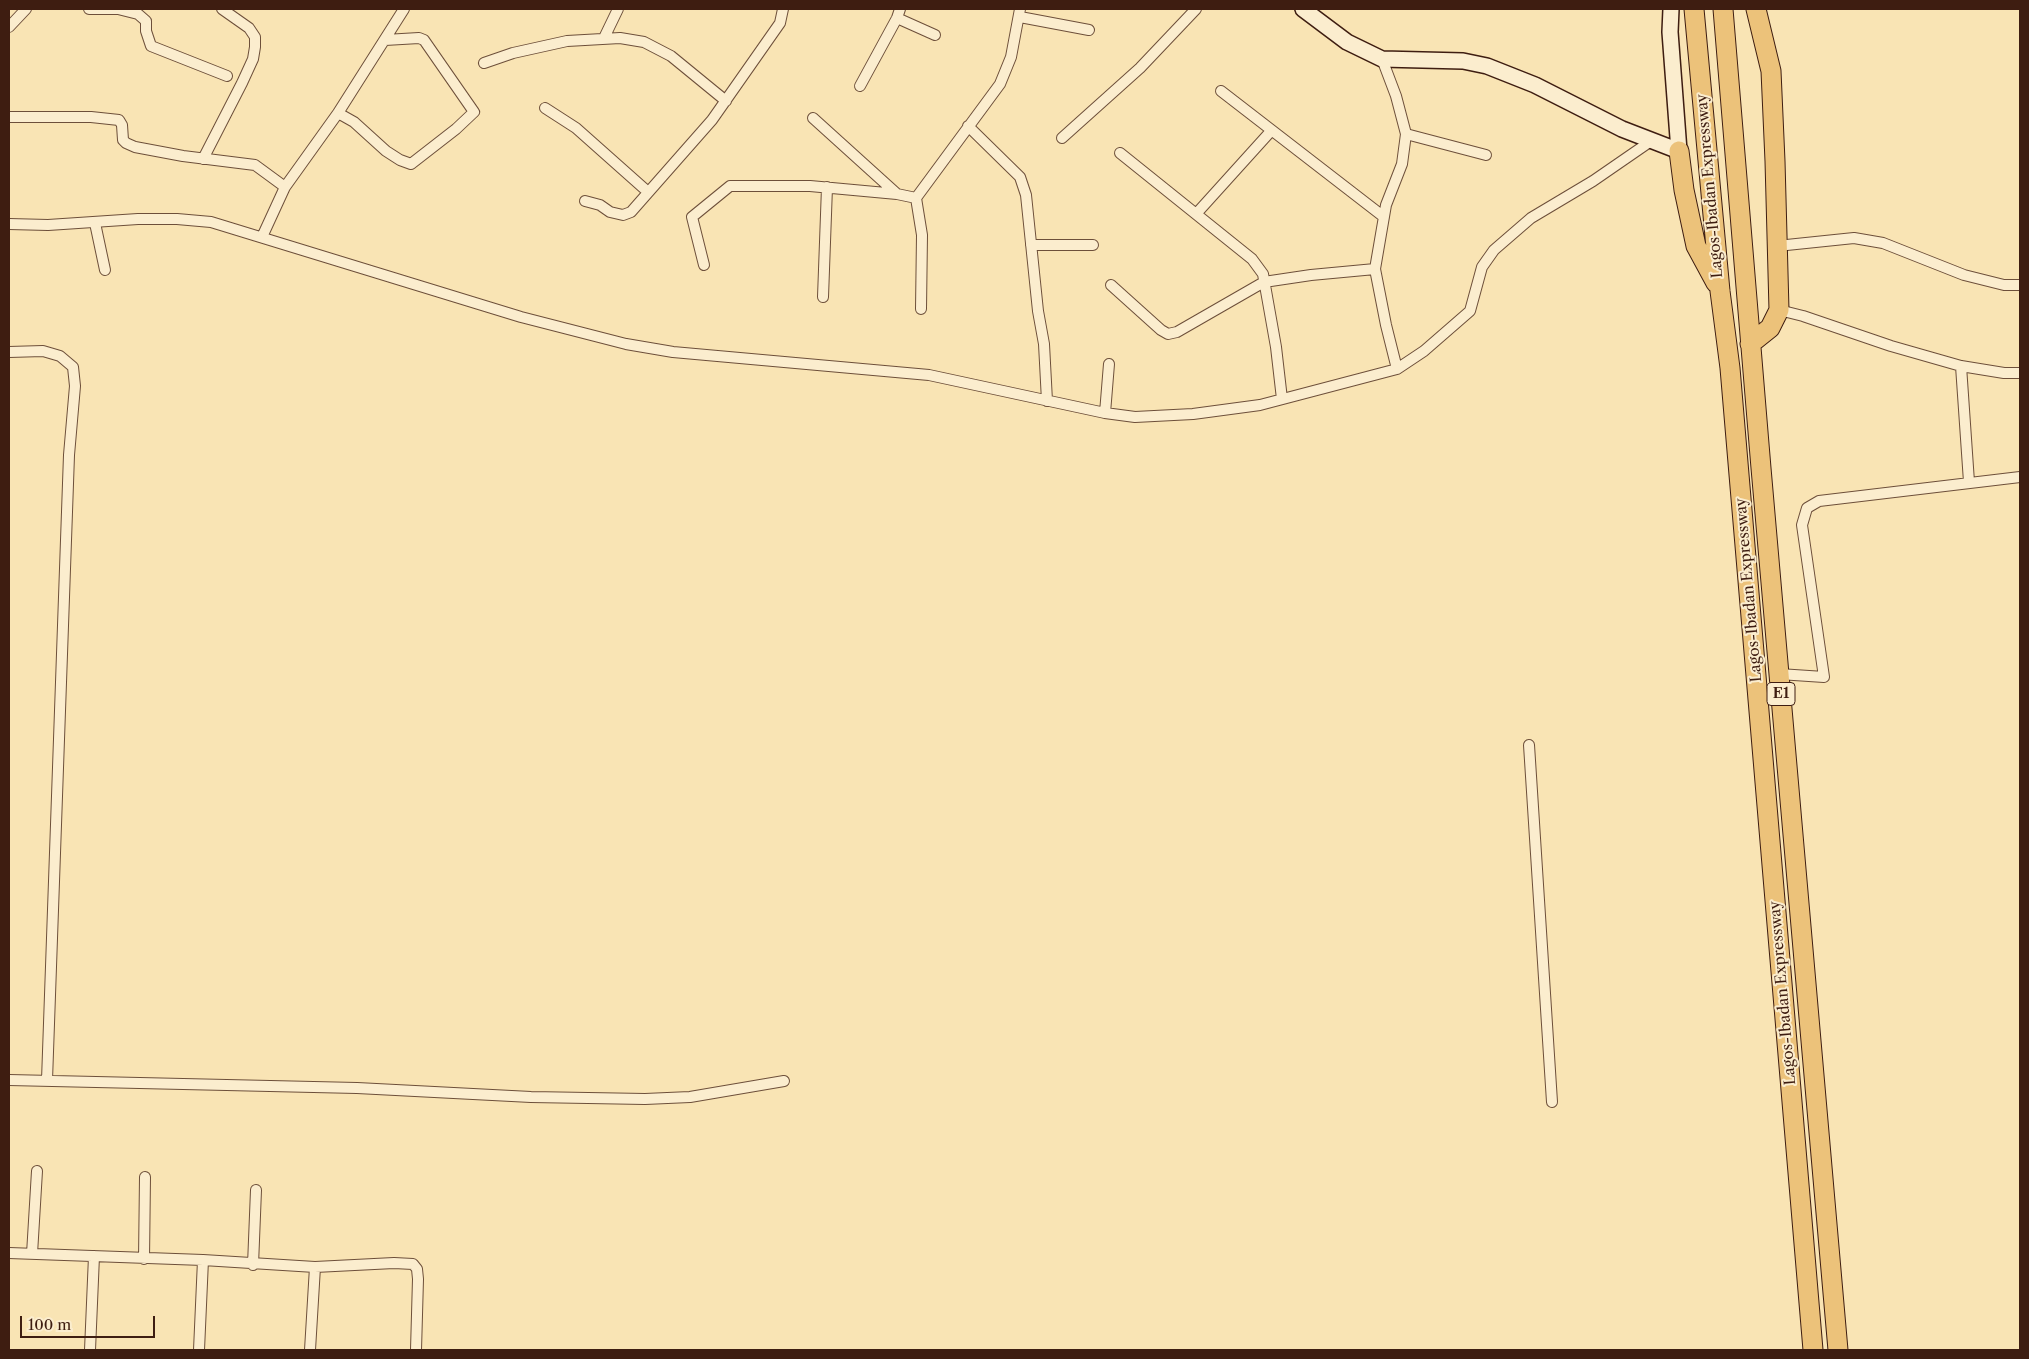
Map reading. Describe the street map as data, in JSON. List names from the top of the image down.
{
  "streets": {
    "highway": ["Lagos-Ibadan Expressway", "E1"]
  },
  "scale_bar": "100 m"
}
